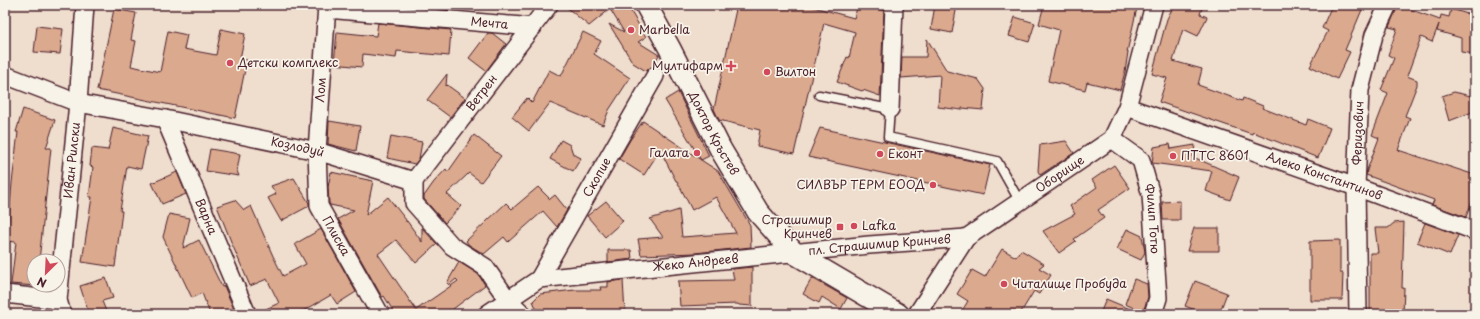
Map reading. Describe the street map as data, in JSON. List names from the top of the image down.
{
  "streets": {
    "street": [
      "Мечта",
      "Лом",
      "Ветрен",
      "Доктор Кръстев",
      "Феризович",
      "Козлодуй",
      "Иван Рилски",
      "Оборище",
      "Алеко Константинов",
      "Скопие",
      "Варна",
      "Филип Тотю",
      "Плиска",
      "пл. Страшимир Кринчев",
      "Жеко Андреев"
    ]
  },
  "crossings": [
    ["Мечта", "Лом"],
    ["Мечта", "Ветрен"],
    ["Лом", "Козлодуй"],
    ["Лом", "Плиска"],
    ["Ветрен", "Козлодуй"],
    ["Доктор Кръстев", "пл. Страшимир Кринчев"],
    ["Доктор Кръстев", "Жеко Андреев"],
    ["Феризович", "Алеко Константинов"],
    ["Козлодуй", "Иван Рилски"],
    ["Козлодуй", "Варна"],
    ["Козлодуй", "Плиска"],
    ["Оборище", "Алеко Константинов"],
    ["Оборище", "Филип Тотю"],
    ["Оборище", "пл. Страшимир Кринчев"],
    ["Скопие", "Жеко Андреев"],
    ["пл. Страшимир Кринчев", "Жеко Андреев"]
  ],
  "places": {
    "other": [
      "Marbella",
      "Детски комплекс",
      "Вилтон",
      "Галата",
      "Еконт",
      "ПТТС 8601",
      "СИЛВЪР ТЕРМ ЕООД",
      "Lafka",
      "Читалище Пробуда"
    ],
    "health": ["Мултифарм"],
    "transit": ["Страшимир Кринчев"]
  },
  "north": "bottom left"
}
